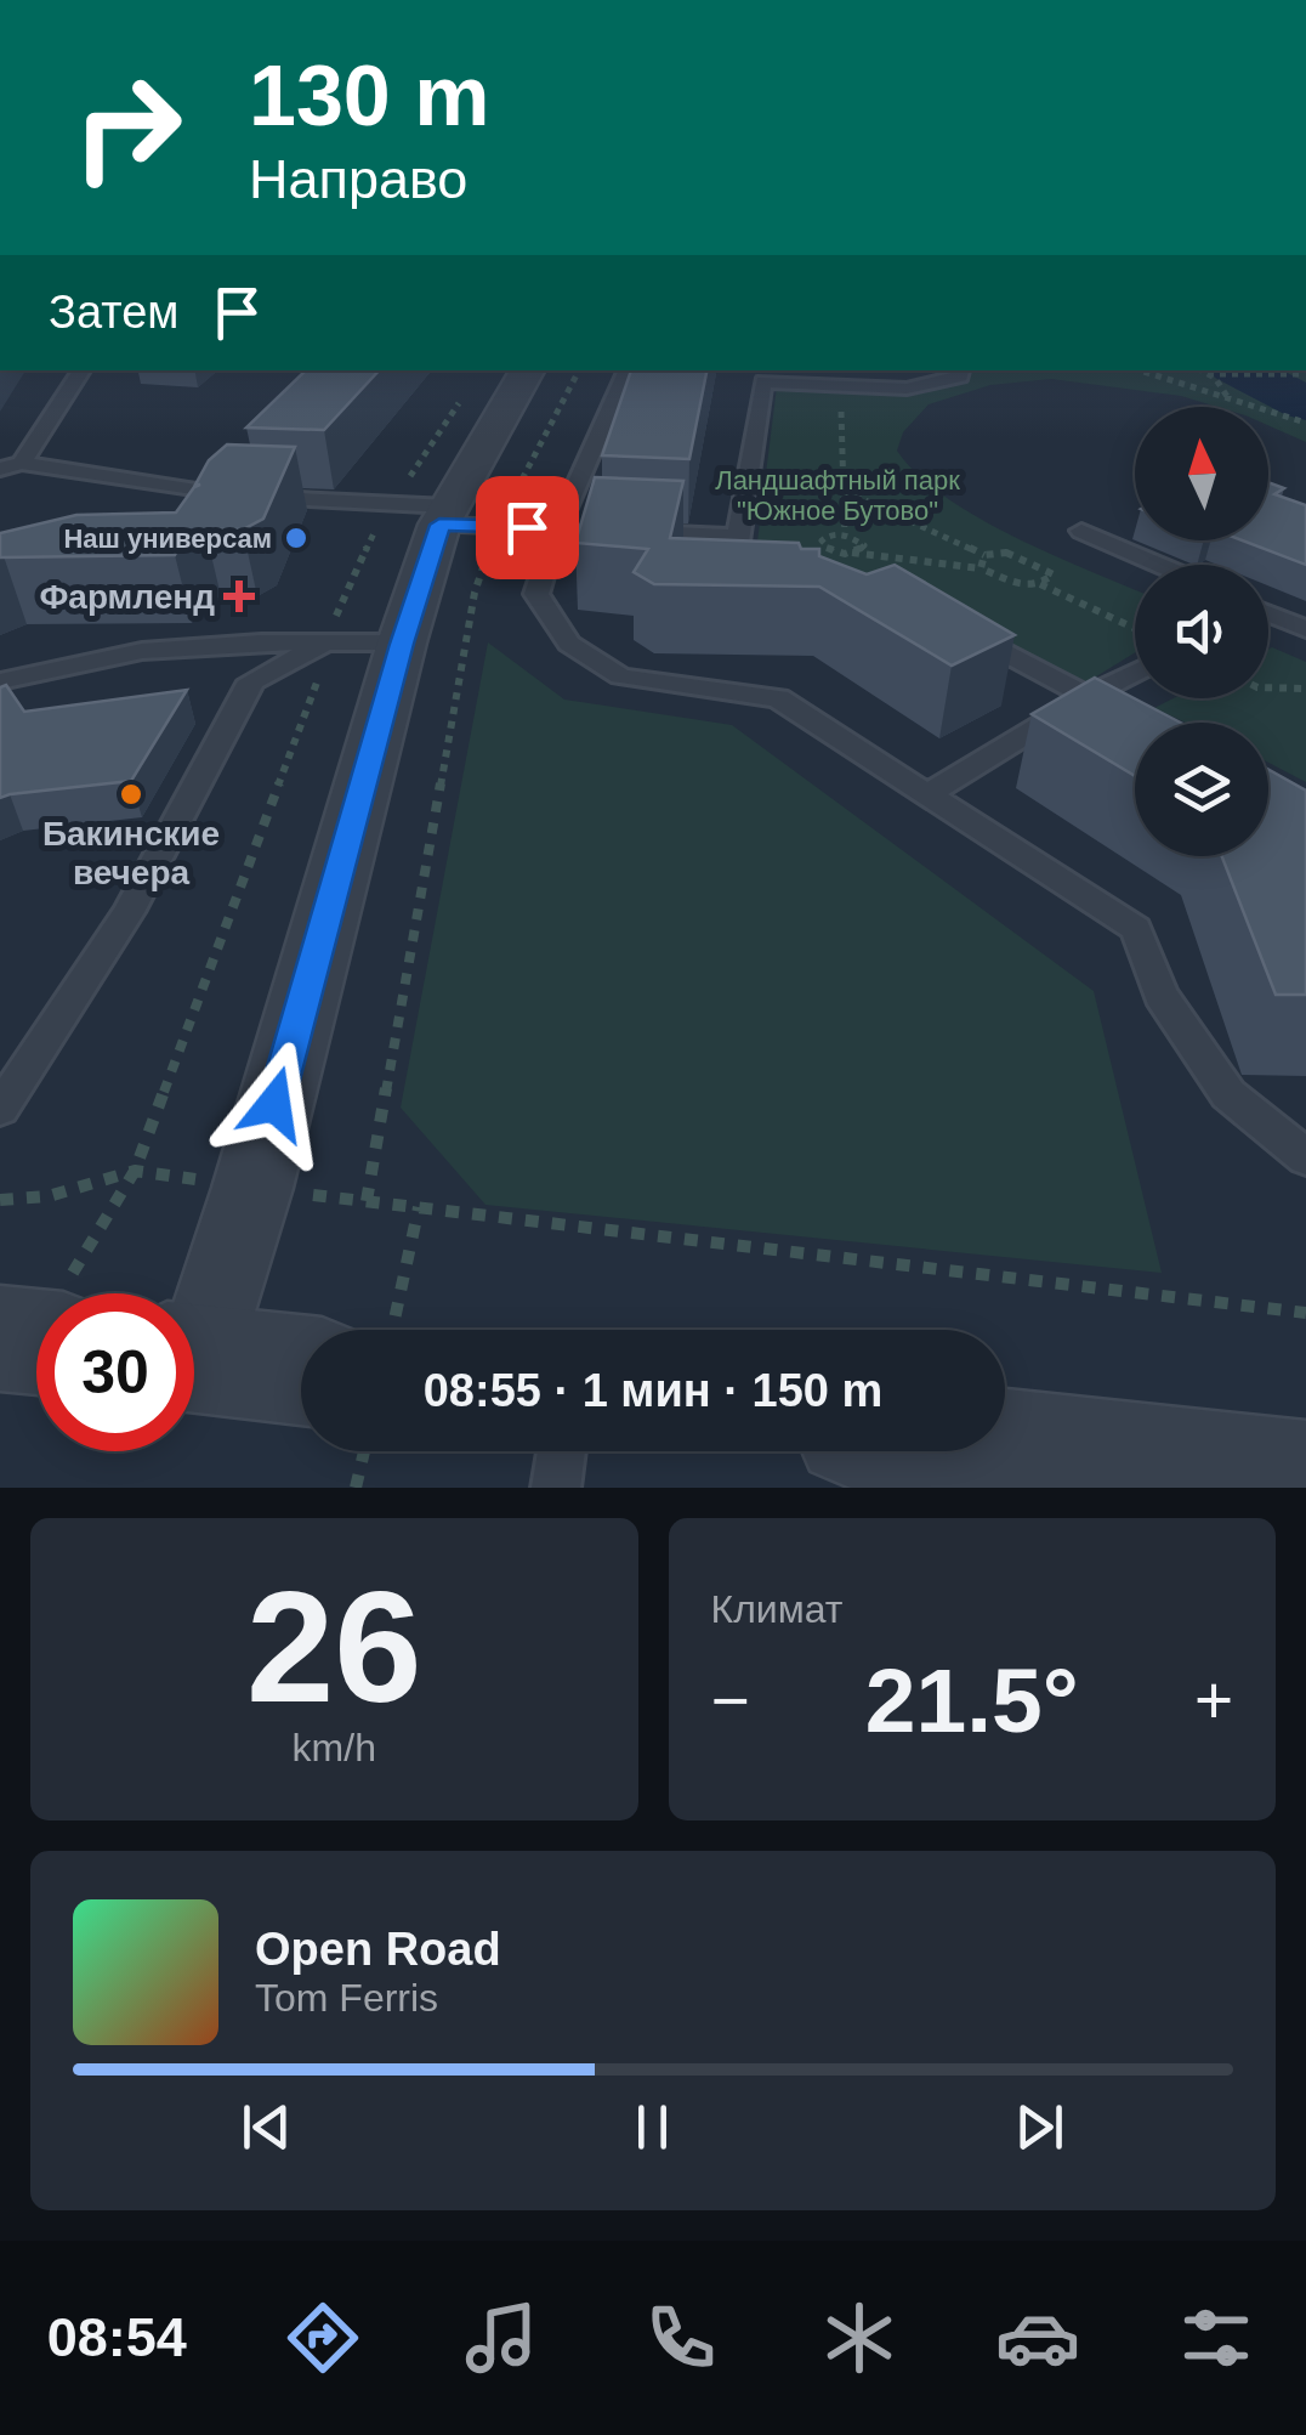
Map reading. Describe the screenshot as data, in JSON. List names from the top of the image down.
{
  "parks": ["Ландшафтный парк \"Южное Бутово\""],
  "places": {
    "other": ["Наш универсам", "Бакинские вечера"],
    "health": ["Фармленд"]
  },
  "north": "top",
  "page": {
    "turn": ["130 m", "Направо"],
    "then": "Затем",
    "limit": "30",
    "trip": "08:55 · 1 мин · 150 m",
    "tile": [
      ["26", "km/h"],
      "Климат"
    ],
    "heat": ["−", "21.5°", "+"],
    "song": ["Open Road", "Tom Ferris"],
    "tabs": "08:54"
  }
}
